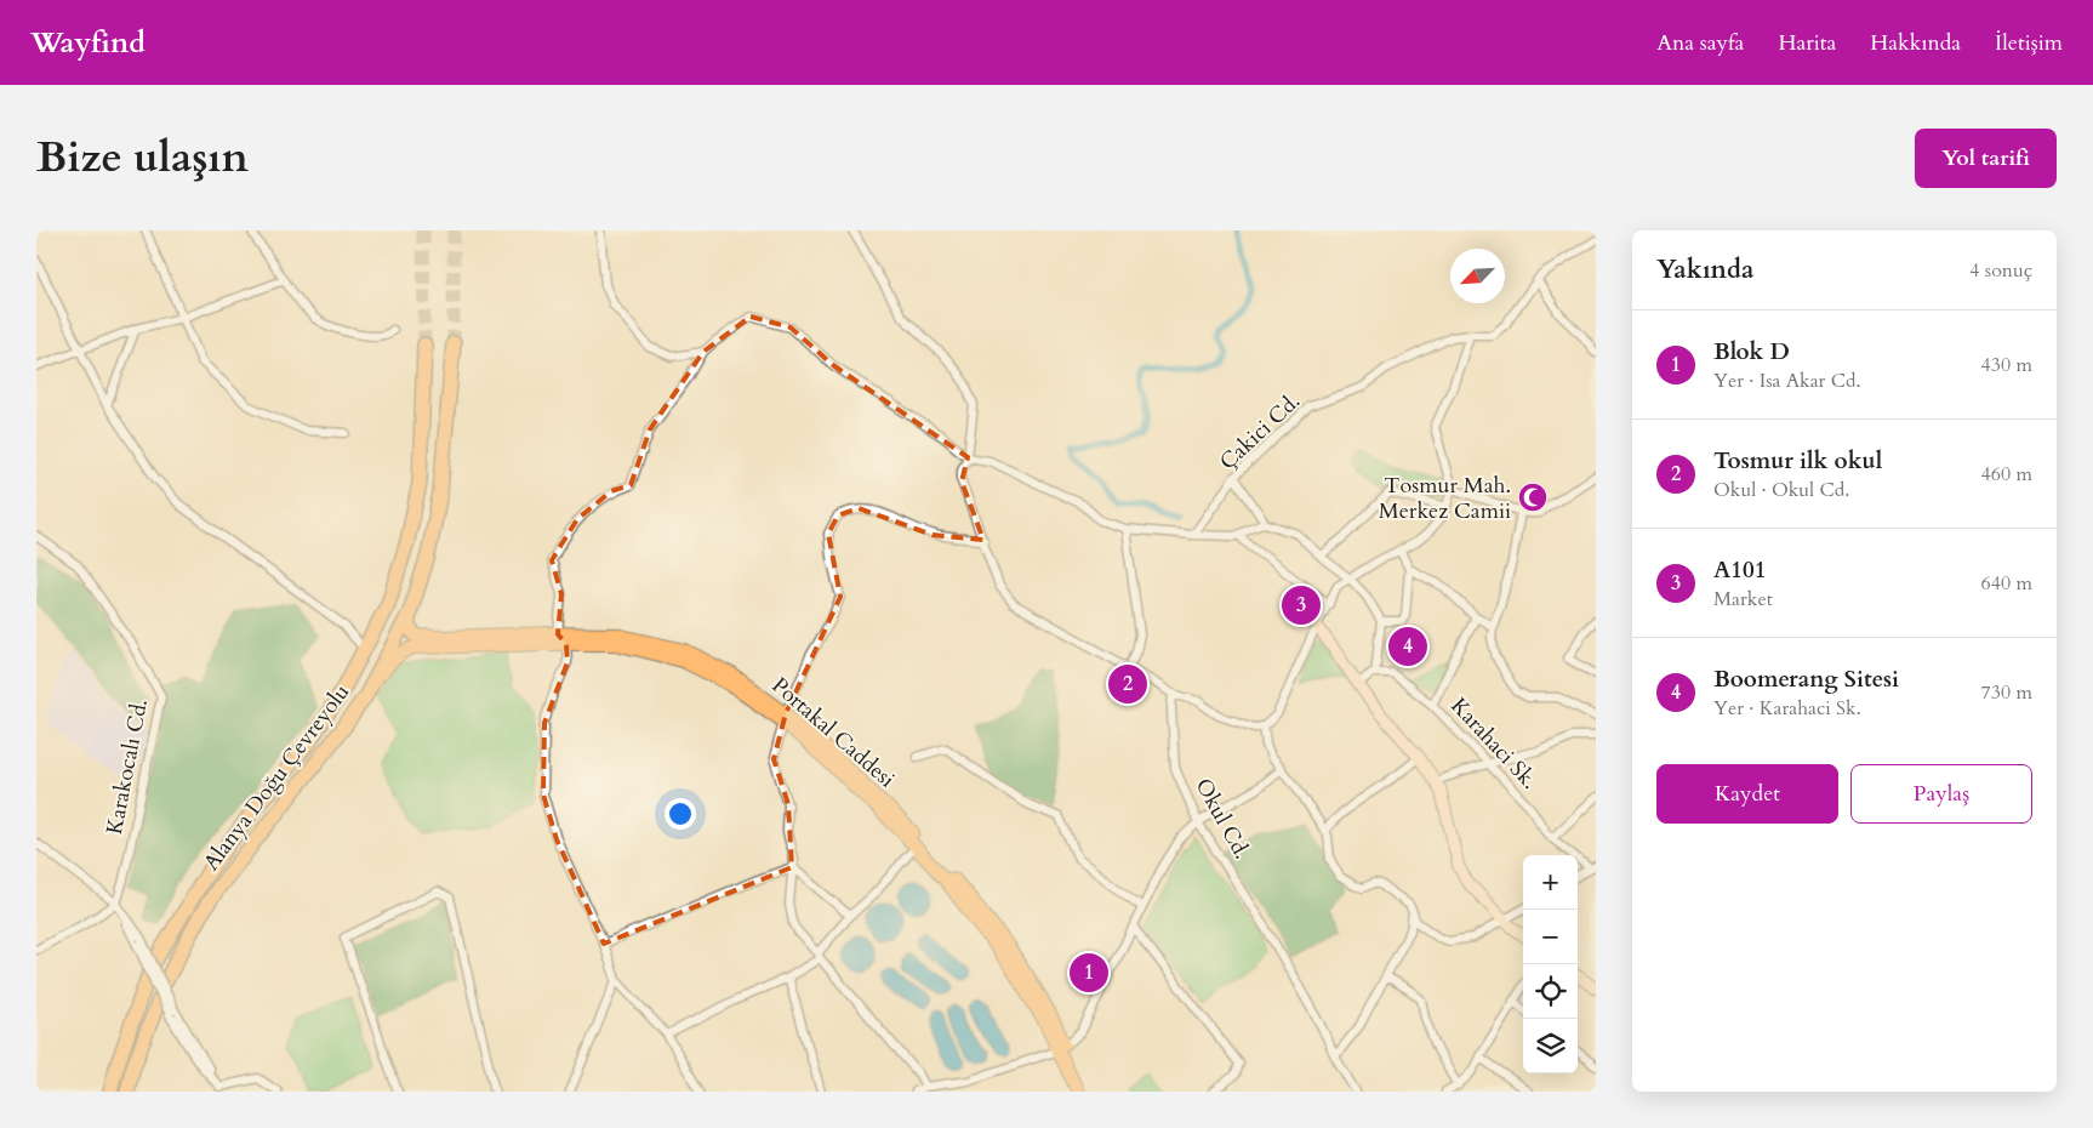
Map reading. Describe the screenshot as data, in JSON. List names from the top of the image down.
{
  "streets": {
    "highway": ["Alanya Doğu Çevreyolu"],
    "main road": ["Portakal Caddesi"],
    "street": [
      "Çakici Cd.",
      "Karahaci Sk.",
      "Karakocalı Cd.",
      "Okul Cd."
    ]
  },
  "places": {
    "mosque": ["Tosmur Mah. Merkez Camii"]
  },
  "north": "bottom left",
  "page": {
    "header": "Wayfind",
    "nav": [
      "Ana sayfa",
      "Harita",
      "Hakkında",
      "İletişim"
    ],
    "title": "Bize ulaşın",
    "buttons": [
      "Yol tarifi",
      ["Kaydet", "Paylaş"]
    ],
    "heading": ["Yakında", "4 sonuç"],
    "list": [
      {
        "mark": "1",
        "name": "Blok D",
        "note": "Yer · Isa Akar Cd.",
        "value": "430 m"
      },
      {
        "mark": "2",
        "name": "Tosmur ilk okul",
        "note": "Okul · Okul Cd.",
        "value": "460 m"
      },
      {
        "mark": "3",
        "name": "A101",
        "note": "Market",
        "value": "640 m"
      },
      {
        "mark": "4",
        "name": "Boomerang Sitesi",
        "note": "Yer · Karahaci Sk.",
        "value": "730 m"
      }
    ],
    "pins": [
      "3",
      "4",
      "2",
      "1"
    ],
    "map_buttons": ["+", "−"]
  }
}
